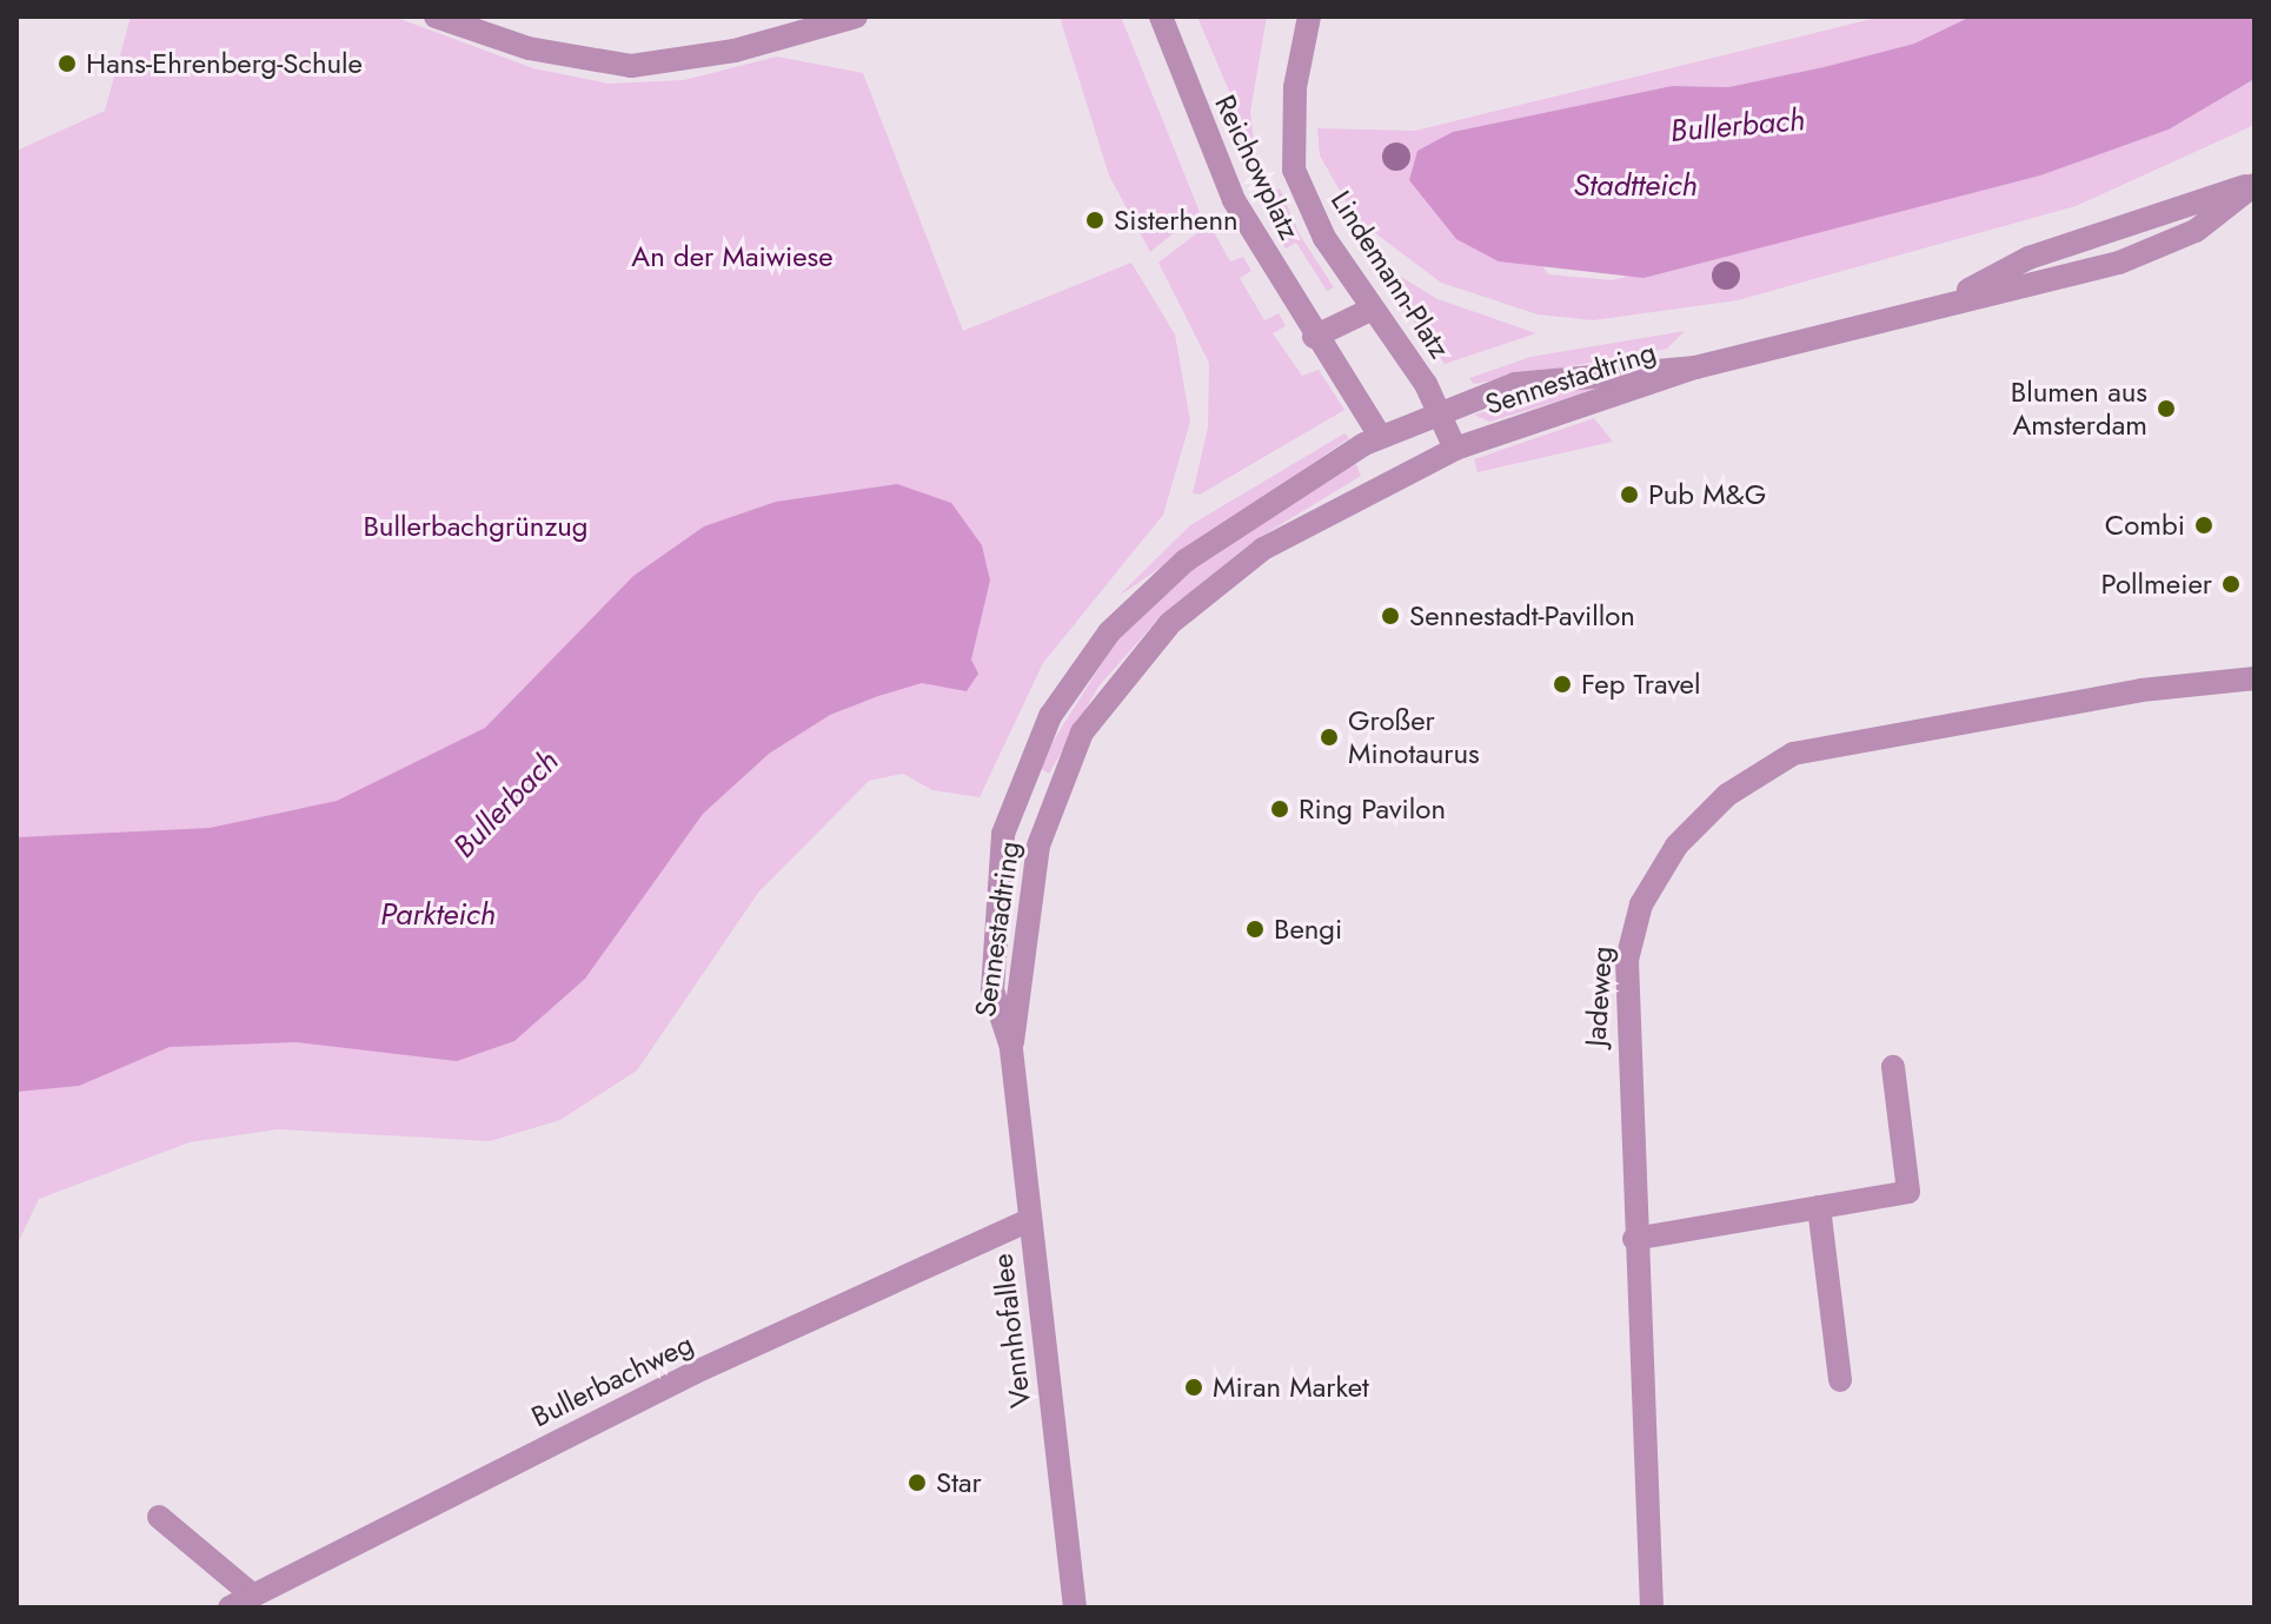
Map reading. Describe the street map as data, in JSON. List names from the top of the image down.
{
  "streets": {
    "street": [
      "Reichowplatz",
      "Lindemann-Platz",
      "Sennestadtring",
      "Jadeweg",
      "Vennhofallee",
      "Bullerbachweg"
    ]
  },
  "crossings": [
    ["Reichowplatz", "Sennestadtring"],
    ["Lindemann-Platz", "Sennestadtring"],
    ["Sennestadtring", "Vennhofallee"],
    ["Vennhofallee", "Bullerbachweg"]
  ],
  "water": ["Bullerbach", "Stadtteich", "Parkteich"],
  "parks": ["An der Maiwiese", "Bullerbachgrünzug"],
  "places": [
    "Hans-Ehrenberg-Schule",
    "Sisterhenn",
    "Blumen aus Amsterdam",
    "Pub M&G",
    "Combi",
    "Pollmeier",
    "Sennestadt-Pavillon",
    "Fep Travel",
    "Großer Minotaurus",
    "Ring Pavilon",
    "Bengi",
    "Miran Market",
    "Star"
  ]
}
